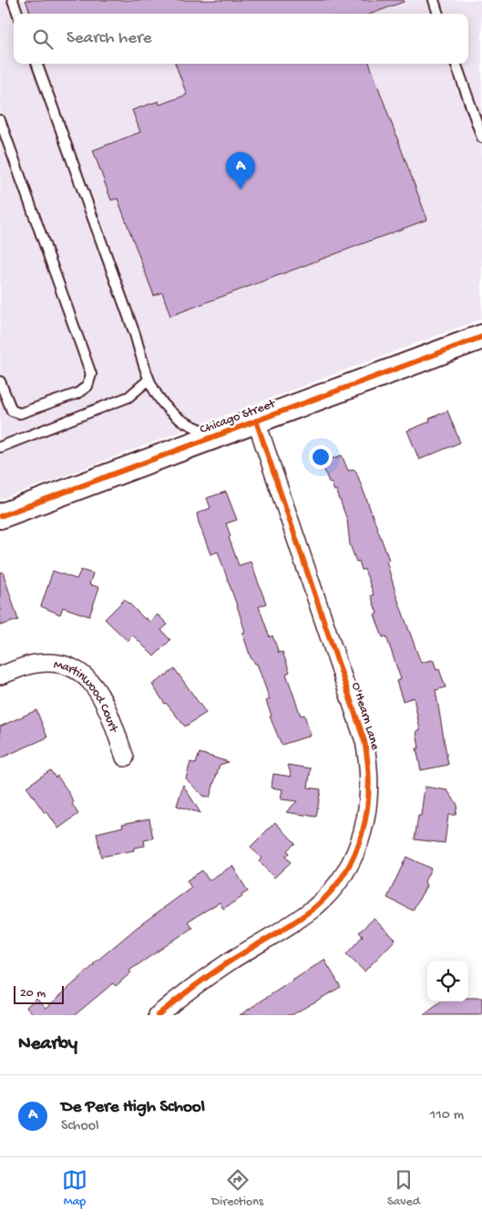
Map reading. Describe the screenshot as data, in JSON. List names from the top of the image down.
{
  "streets": {
    "street": ["Chicago Street", "Martinwood Court", "O'Hearn Lane"]
  },
  "crossings": [
    ["Chicago Street", "O'Hearn Lane"]
  ],
  "scale_bar": "20 m",
  "page": {
    "search": "Search here",
    "pins": "A",
    "scale": "20 m",
    "heading": "Nearby",
    "list": [
      {
        "mark": "A",
        "name": "De Pere High School",
        "note": "School",
        "value": "110 m"
      }
    ],
    "nav": ["Map", "Directions", "Saved"]
  }
}
